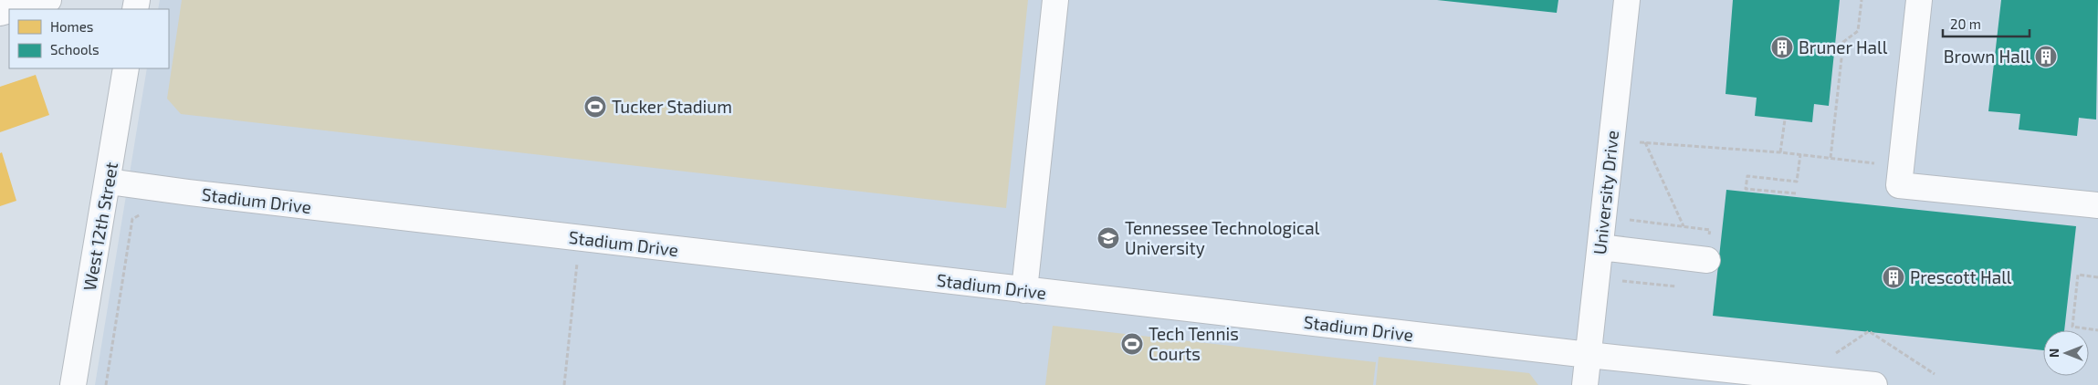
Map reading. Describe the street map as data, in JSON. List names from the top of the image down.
{
  "streets": {
    "street": ["University Drive", "Stadium Drive", "West 12th Street"]
  },
  "crossings": [
    ["University Drive", "Stadium Drive"],
    ["Stadium Drive", "West 12th Street"]
  ],
  "places": {
    "building": ["Bruner Hall", "Brown Hall", "Prescott Hall"],
    "sports": ["Tucker Stadium", "Tech Tennis Courts"],
    "school or university": ["Tennessee Technological University"]
  },
  "legend": ["Homes", "Schools"],
  "scale_bar": "20 m",
  "north": "left"
}
